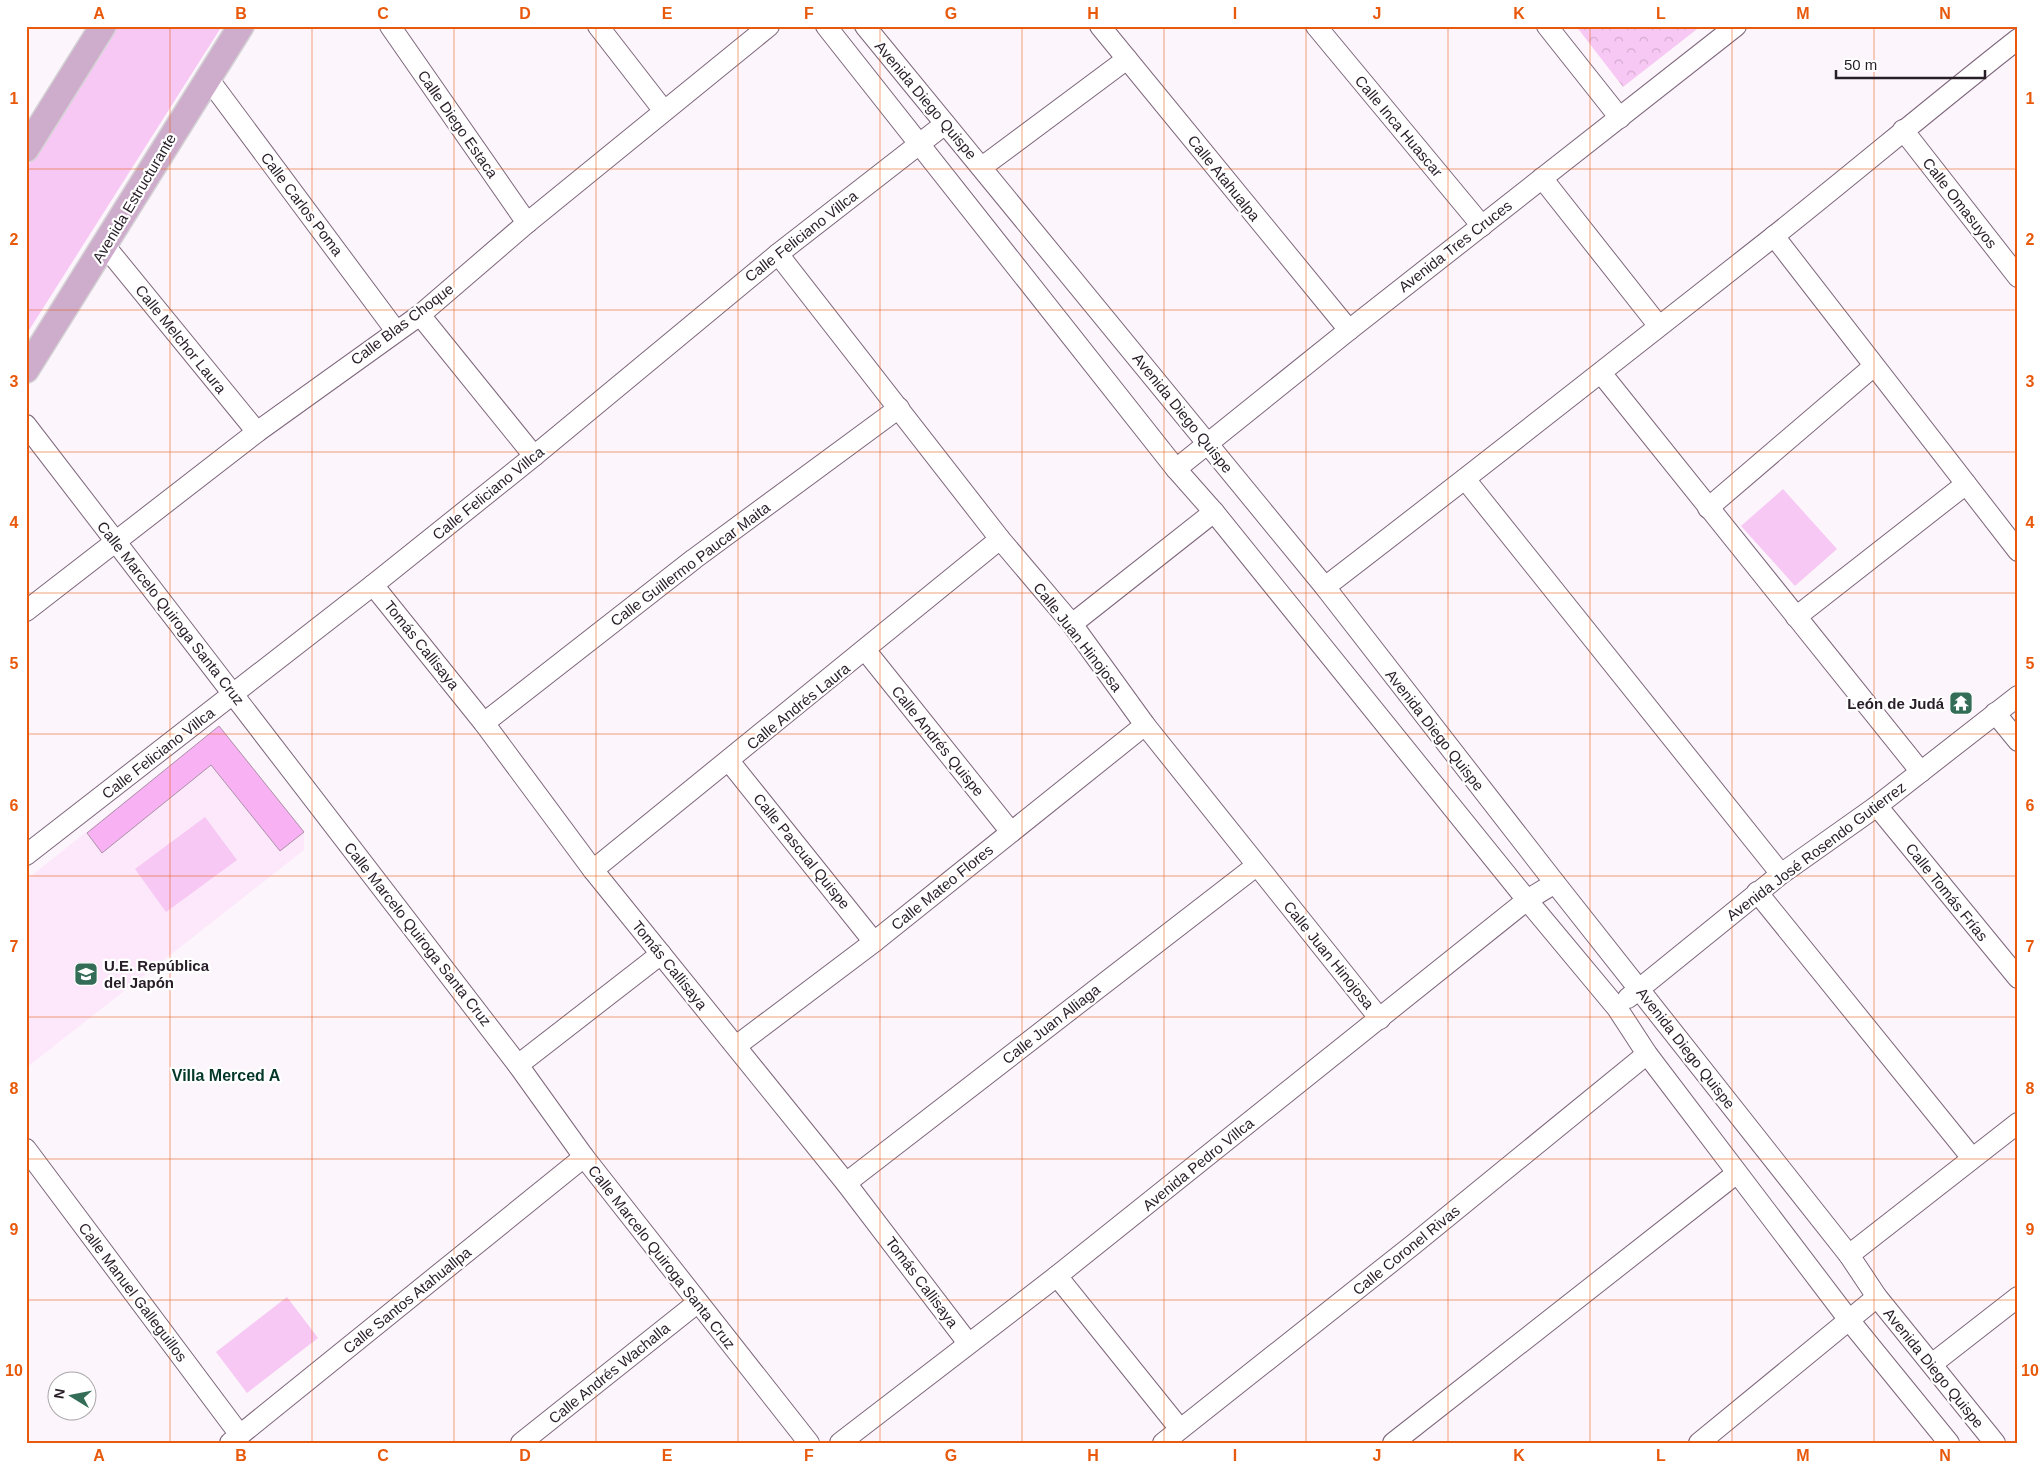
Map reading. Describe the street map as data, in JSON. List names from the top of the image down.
{
  "streets": {
    "main road": ["Avenida Estructurante"],
    "street": [
      "Avenida Diego Quispe",
      "Calle Diego Estaca",
      "Calle Inca Huascar",
      "Calle Atahualpa",
      "Calle Omasuyos",
      "Calle Carlos Poma",
      "Calle Feliciano Villca",
      "Avenida Tres Cruces",
      "Calle Blas Choque",
      "Calle Melchor Laura",
      "Calle Guillermo Paucar Maita",
      "Calle Marcelo Quiroga Santa Cruz",
      "Calle Juan Hinojosa",
      "Tomás Callisaya",
      "Calle Andrés Laura",
      "Calle Andrés Quispe",
      "Calle Pascual Quispe",
      "Avenida José Rosendo Gutierrez",
      "Calle Mateo Flores",
      "Calle Tomás Frías",
      "Calle Juan Alliaga",
      "Avenida Pedro Villca",
      "Calle Coronel Rivas",
      "Calle Manuel Galleguillos",
      "Calle Santos Atahuallpa",
      "Calle Andrés Wachalla"
    ]
  },
  "crossings": [
    ["Avenida Diego Quispe", "Calle Feliciano Villca"],
    ["Avenida Diego Quispe", "Avenida Tres Cruces"],
    ["Avenida Diego Quispe", "Avenida José Rosendo Gutierrez"],
    ["Avenida Diego Quispe", "Avenida Pedro Villca"],
    ["Avenida Diego Quispe", "Calle Coronel Rivas"],
    ["Calle Diego Estaca", "Calle Blas Choque"],
    ["Calle Inca Huascar", "Avenida Tres Cruces"],
    ["Calle Atahualpa", "Avenida Tres Cruces"],
    ["Avenida Estructurante", "Calle Carlos Poma"],
    ["Avenida Estructurante", "Calle Melchor Laura"],
    ["Calle Carlos Poma", "Calle Blas Choque"],
    ["Calle Feliciano Villca", "Calle Marcelo Quiroga Santa Cruz"],
    ["Calle Feliciano Villca", "Calle Juan Hinojosa"],
    ["Calle Feliciano Villca", "Tomás Callisaya"],
    ["Calle Blas Choque", "Calle Melchor Laura"],
    ["Calle Blas Choque", "Calle Marcelo Quiroga Santa Cruz"],
    ["Calle Guillermo Paucar Maita", "Calle Juan Hinojosa"],
    ["Calle Guillermo Paucar Maita", "Tomás Callisaya"],
    ["Calle Marcelo Quiroga Santa Cruz", "Calle Santos Atahuallpa"],
    ["Calle Marcelo Quiroga Santa Cruz", "Calle Andrés Wachalla"],
    ["Calle Juan Hinojosa", "Calle Andrés Laura"],
    ["Calle Juan Hinojosa", "Calle Mateo Flores"],
    ["Calle Juan Hinojosa", "Calle Juan Alliaga"],
    ["Calle Juan Hinojosa", "Avenida Pedro Villca"],
    ["Tomás Callisaya", "Calle Andrés Laura"],
    ["Tomás Callisaya", "Calle Mateo Flores"],
    ["Tomás Callisaya", "Calle Juan Alliaga"],
    ["Tomás Callisaya", "Avenida Pedro Villca"],
    ["Calle Andrés Laura", "Calle Andrés Quispe"],
    ["Calle Andrés Laura", "Calle Pascual Quispe"],
    ["Calle Andrés Quispe", "Calle Mateo Flores"],
    ["Calle Pascual Quispe", "Calle Mateo Flores"],
    ["Avenida José Rosendo Gutierrez", "Calle Tomás Frías"],
    ["Calle Manuel Galleguillos", "Calle Santos Atahuallpa"]
  ],
  "districts": ["Villa Merced A"],
  "places": {
    "temple": ["León de Judá"],
    "school or university": ["U.E. República del Japón"]
  },
  "scale_bar": "50 m",
  "north": "left",
  "grid": {
    "columns": [
      "A",
      "B",
      "C",
      "D",
      "E",
      "F",
      "G",
      "H",
      "I",
      "J",
      "K",
      "L",
      "M",
      "N"
    ],
    "rows": [
      "1",
      "2",
      "3",
      "4",
      "5",
      "6",
      "7",
      "8",
      "9",
      "10"
    ]
  }
}
